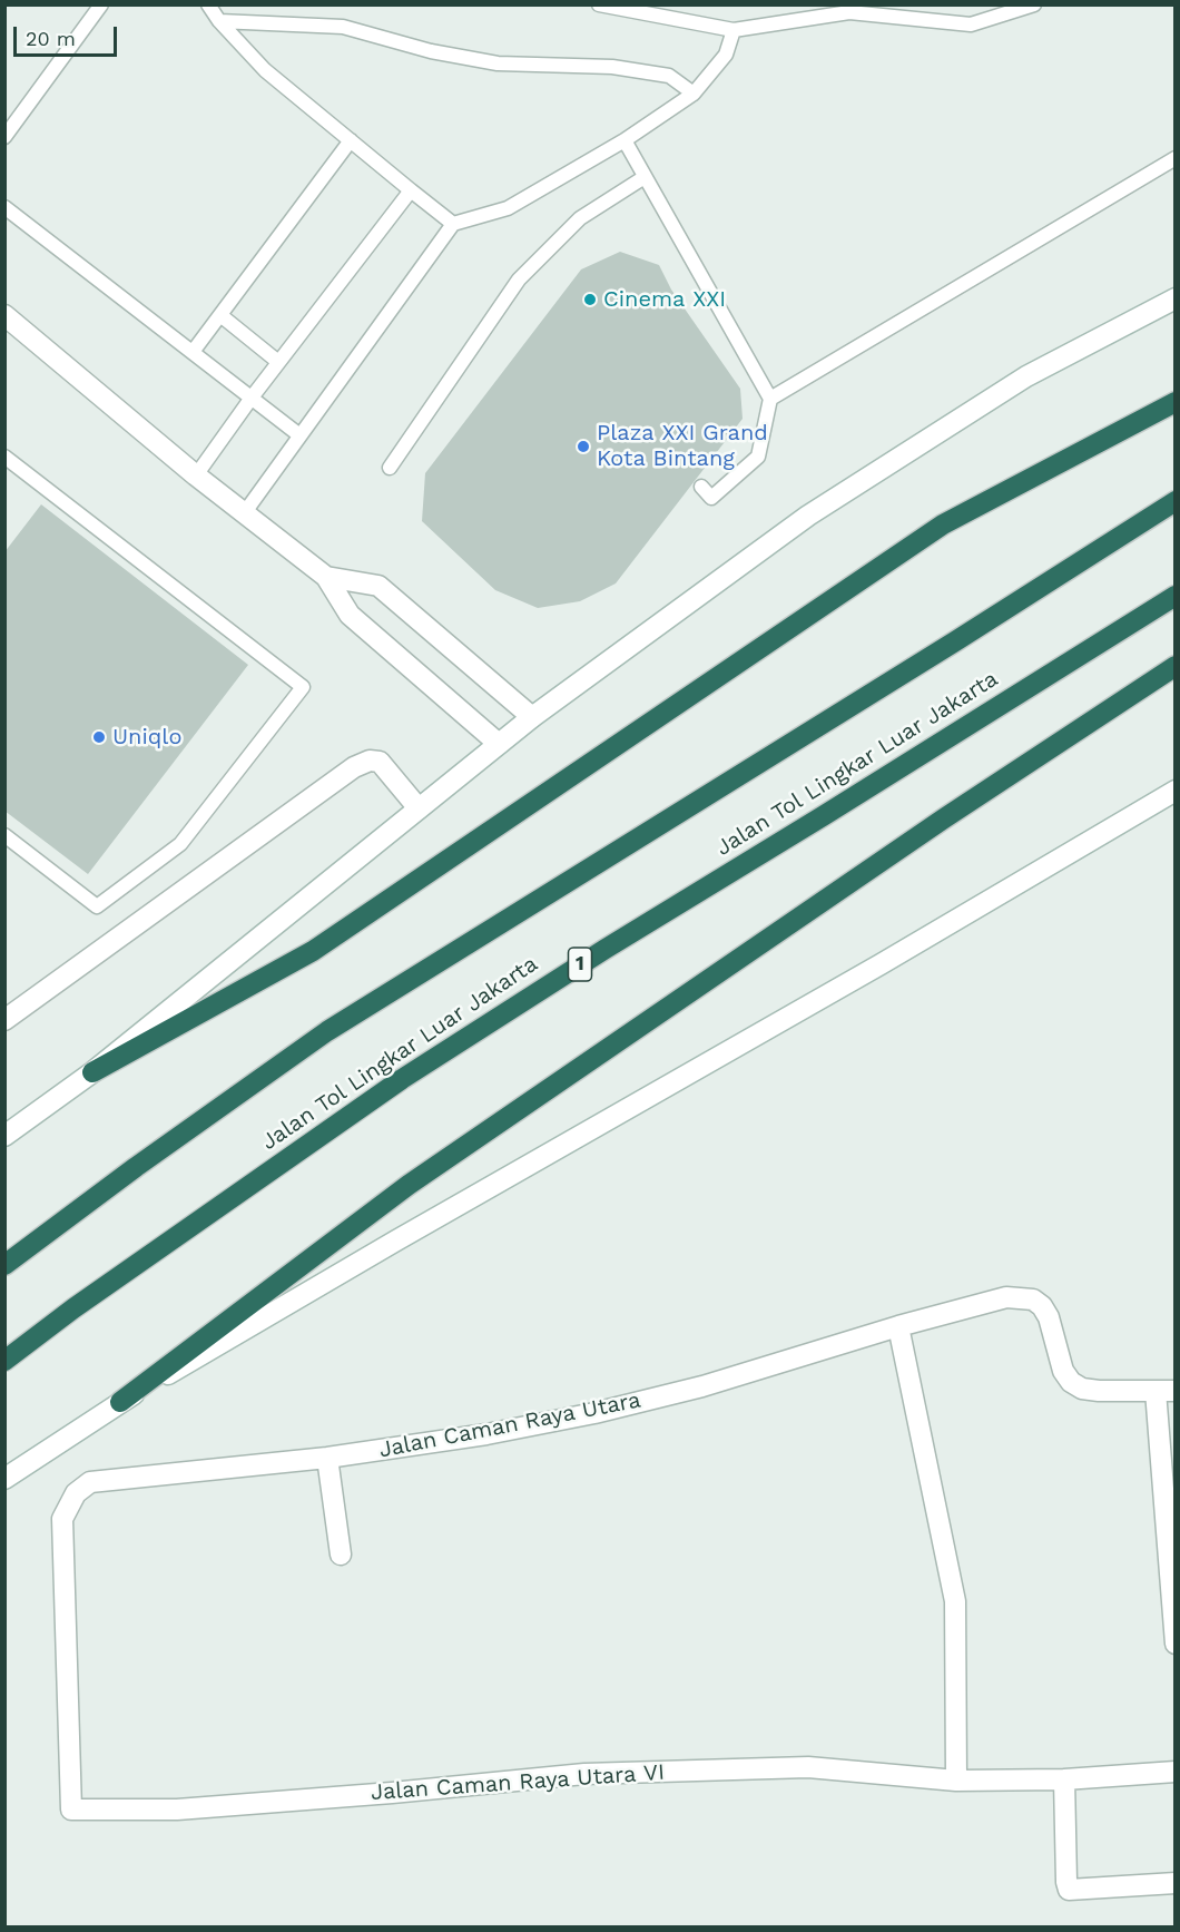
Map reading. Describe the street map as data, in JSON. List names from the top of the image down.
{
  "streets": {
    "highway": ["Jalan Tol Lingkar Luar Jakarta", "1"],
    "street": ["Jalan Caman Raya Utara", "Jalan Caman Raya Utara VI"]
  },
  "crossings": [
    ["Jalan Caman Raya Utara", "Jalan Caman Raya Utara VI"]
  ],
  "places": ["Cinema XXI", "Plaza XXI Grand Kota Bintang", "Uniqlo"],
  "scale_bar": "20 m"
}
